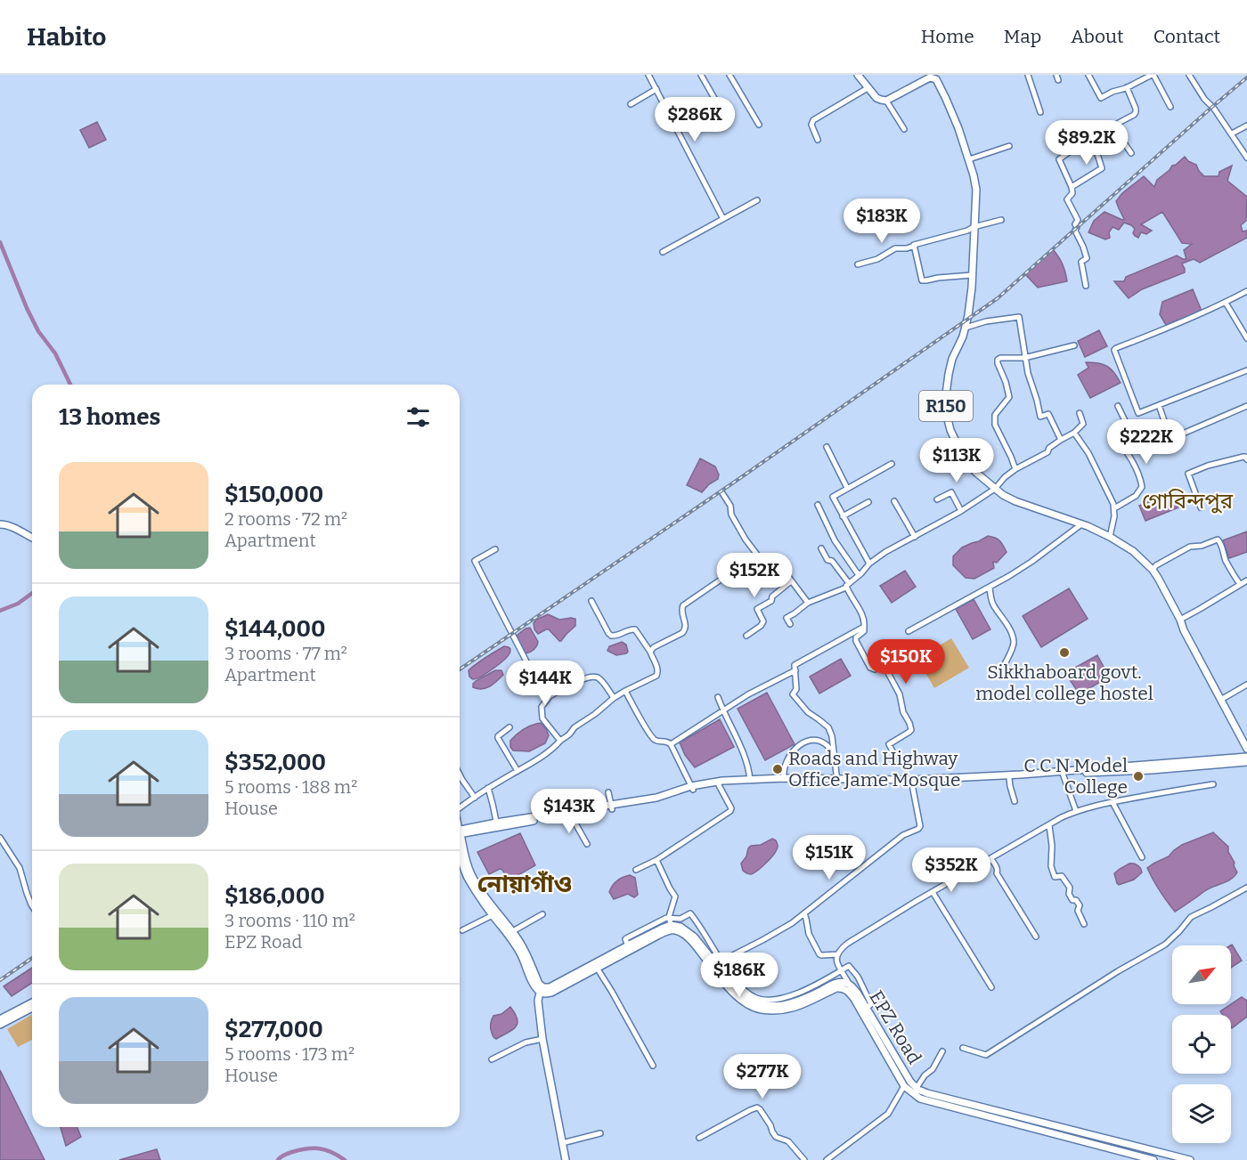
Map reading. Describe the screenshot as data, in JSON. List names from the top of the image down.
{
  "streets": {
    "main road": ["R150", "EPZ Road"]
  },
  "districts": ["গোবিন্দপুর", "নোয়াগাঁও"],
  "places": ["Sikkhaboard govt. model college hostel", "Roads and Highway Office Jame Mosque", "C C N Model College"],
  "north": "top right",
  "page": {
    "header": "Habito",
    "nav": [
      "Home",
      "Map",
      "About",
      "Contact"
    ],
    "price": [
      "$286K",
      "$89.2K",
      "$183K",
      "$222K",
      "$113K",
      "$152K",
      "$150K",
      "$144K",
      "$143K",
      "$151K",
      "$352K",
      "$186K",
      "$277K"
    ],
    "heading": "13 homes",
    "list": [
      {
        "name": "$150,000",
        "note": "2 rooms · 72 m² · Apartment"
      },
      {
        "name": "$144,000",
        "note": "3 rooms · 77 m² · Apartment"
      },
      {
        "name": "$352,000",
        "note": "5 rooms · 188 m² · House"
      },
      {
        "name": "$186,000",
        "note": "3 rooms · 110 m² · EPZ Road"
      },
      {
        "name": "$277,000",
        "note": "5 rooms · 173 m² · House"
      }
    ]
  }
}
